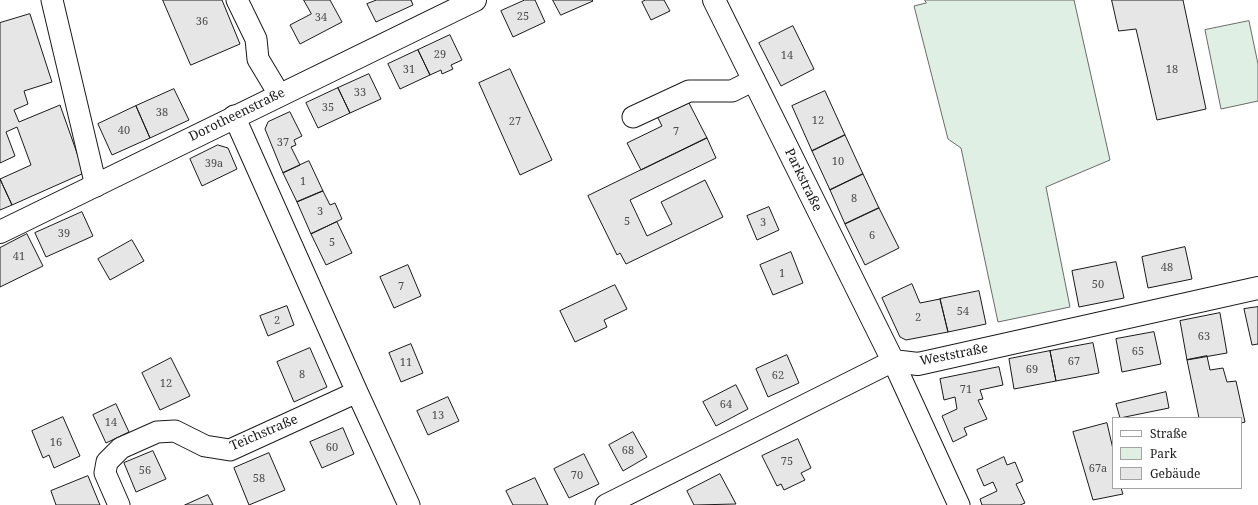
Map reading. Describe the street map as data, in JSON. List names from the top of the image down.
{
  "streets": {
    "main road": ["Dorotheenstraße", "Parkstraße", "Weststraße"],
    "street": ["Teichstraße"]
  },
  "crossings": [
    ["Parkstraße", "Weststraße"]
  ],
  "house_numbers": [
    "25",
    "34",
    "36",
    "29",
    "14",
    "31",
    "18",
    "33",
    "35",
    "38",
    "12",
    "27",
    "40",
    "7",
    "37",
    "10",
    "39a",
    "1",
    "8",
    "3",
    "5",
    "3",
    "39",
    "6",
    "5",
    "41",
    "48",
    "1",
    "50",
    "7",
    "54",
    "2",
    "2",
    "63",
    "65",
    "67",
    "11",
    "69",
    "8",
    "62",
    "12",
    "71",
    "64",
    "13",
    "14",
    "16",
    "60",
    "68",
    "75",
    "67a",
    "56",
    "70",
    "58"
  ],
  "legend": ["Straße", "Park", "Gebäude"]
}
